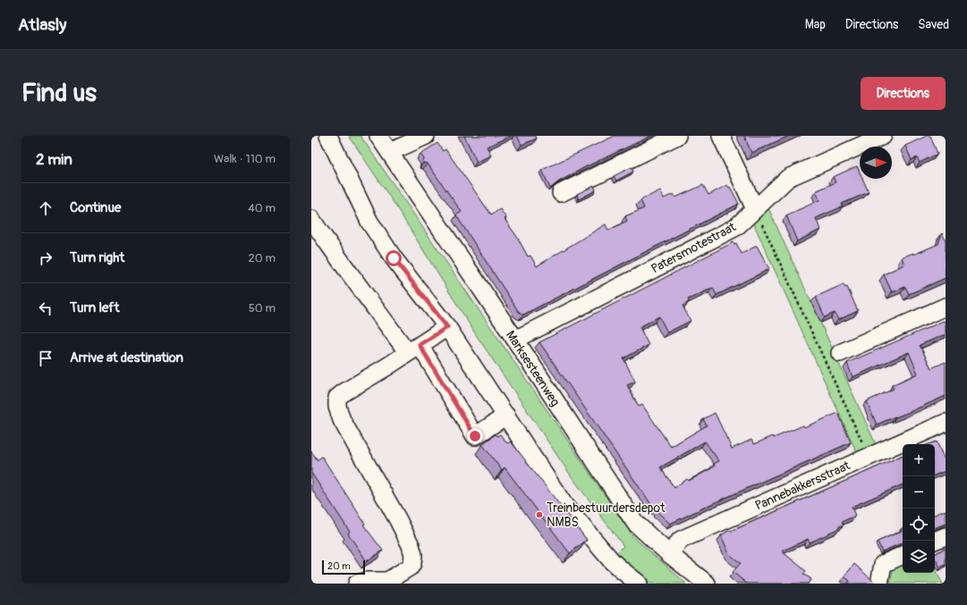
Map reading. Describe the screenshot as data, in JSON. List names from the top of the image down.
{
  "streets": {
    "street": ["Patersmotestraat", "Marksesteenweg", "Pannebakkersstraat"]
  },
  "crossings": [
    ["Patersmotestraat", "Marksesteenweg"],
    ["Marksesteenweg", "Pannebakkersstraat"]
  ],
  "places": ["Treinbestuurdersdepot NMBS"],
  "scale_bar": "20 m",
  "north": "right",
  "page": {
    "header": "Atlasly",
    "nav": ["Map", "Directions", "Saved"],
    "buttons": "Directions",
    "title": "Find us",
    "heading": ["2 min", "Walk · 110 m"],
    "list": [
      ["Continue", "40 m"],
      ["Turn right", "20 m"],
      ["Turn left", "50 m"],
      "Arrive at destination"
    ],
    "map_buttons": ["+", "−"],
    "scale": "20 m"
  }
}
